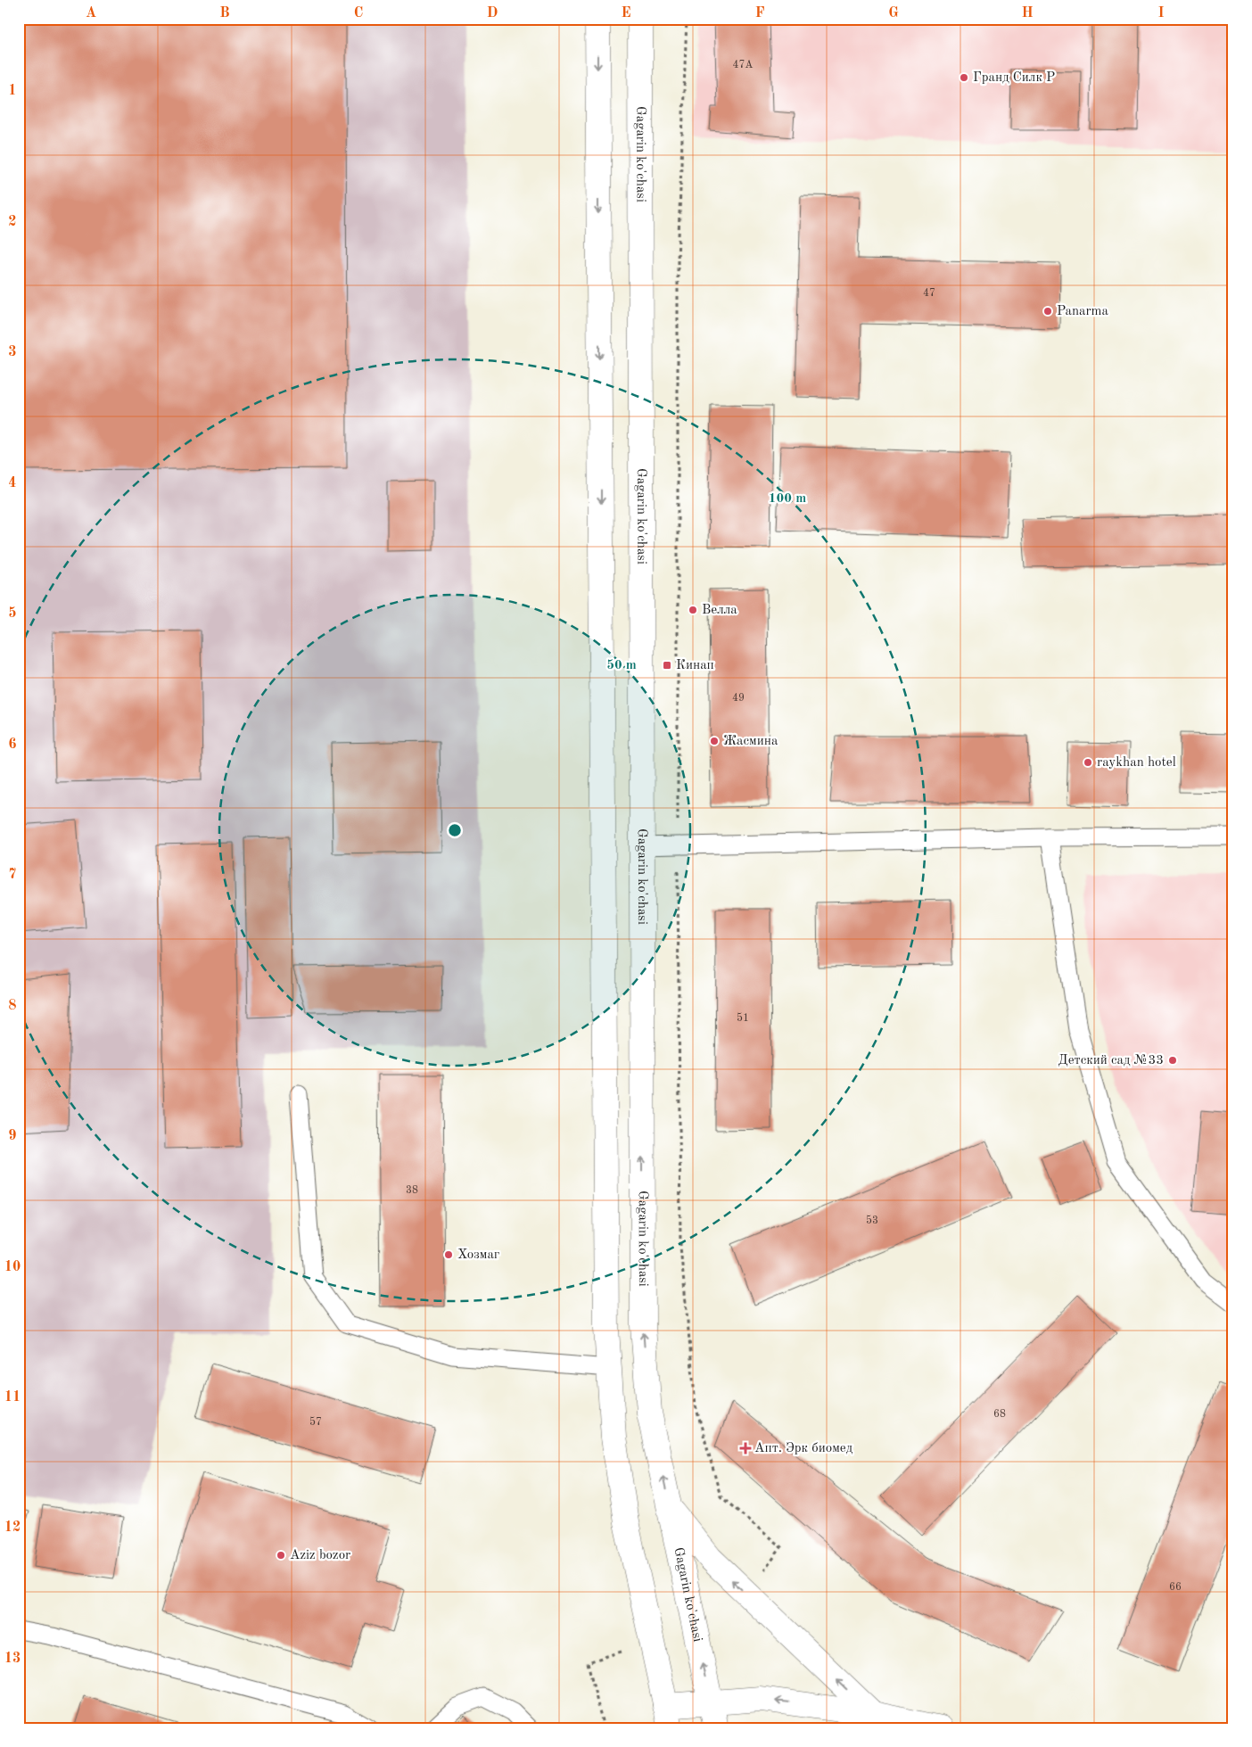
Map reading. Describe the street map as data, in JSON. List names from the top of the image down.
{
  "streets": {
    "main road": ["Gagarin ko'chasi"]
  },
  "places": {
    "other": [
      "Гранд Силк Р",
      "Panarma",
      "Велла",
      "Жасмина",
      "raykhan hotel",
      "Детский сад №33",
      "Хозмаг",
      "Aziz bozor"
    ],
    "transit": ["Кинап"],
    "health": ["Апт. Эрк биомед"]
  },
  "house_numbers": [
    "47A",
    "47",
    "49",
    "51",
    "38",
    "53",
    "68",
    "57",
    "66"
  ],
  "grid": {
    "columns": [
      "A",
      "B",
      "C",
      "D",
      "E",
      "F",
      "G",
      "H",
      "I"
    ],
    "rows": [
      "1",
      "2",
      "3",
      "4",
      "5",
      "6",
      "7",
      "8",
      "9",
      "10",
      "11",
      "12",
      "13"
    ]
  },
  "rings": ["100 m", "50 m"]
}
